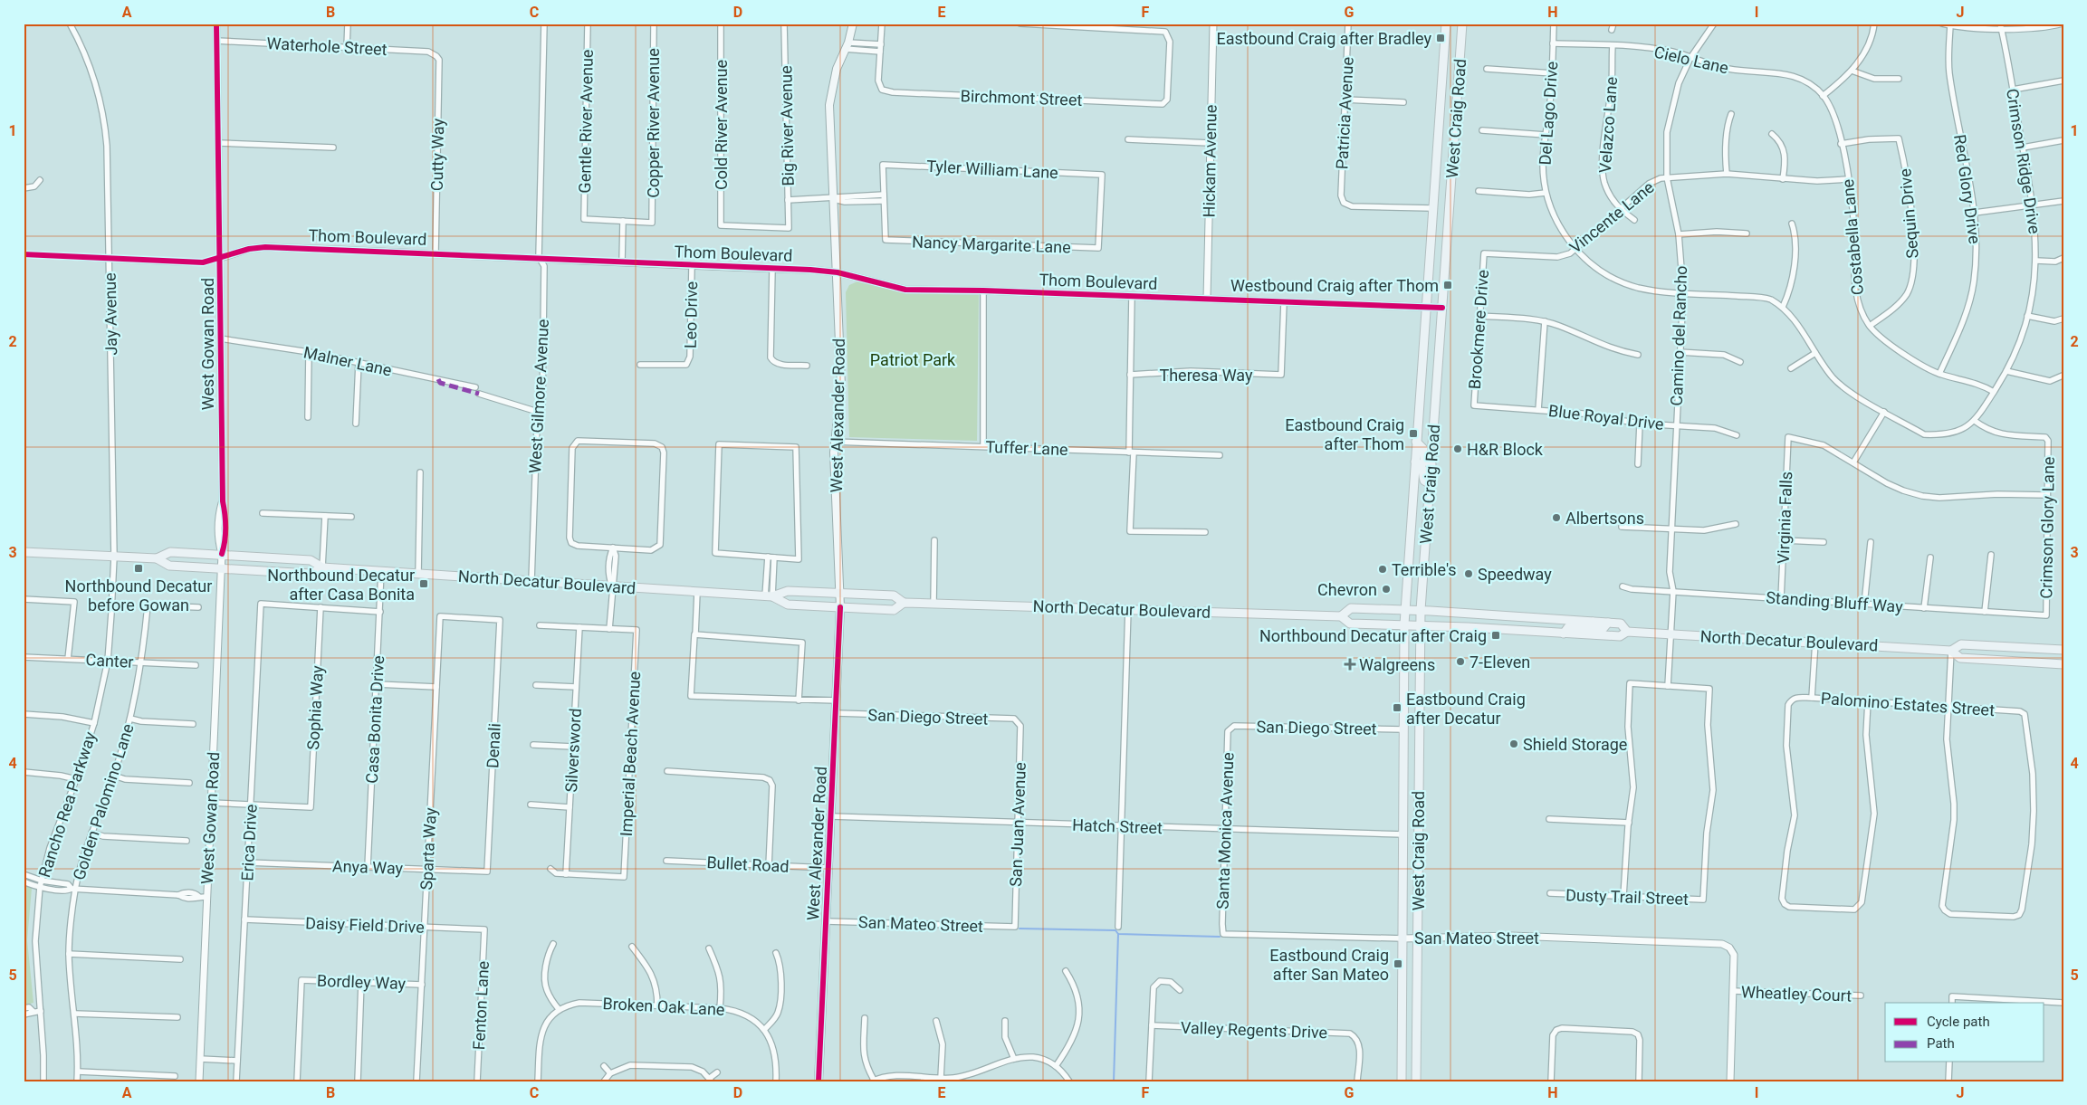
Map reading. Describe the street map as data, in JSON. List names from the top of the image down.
{
  "streets": {
    "main road": ["West Craig Road", "West Alexander Road", "North Decatur Boulevard"],
    "street": [
      "Waterhole Street",
      "Cielo Lane",
      "Birchmont Street",
      "Patricia Avenue",
      "Del Lago Drive",
      "Gentle River Avenue",
      "Copper River Avenue",
      "Cold River Avenue",
      "Velazco Lane",
      "Big River Avenue",
      "Cutty Way",
      "Hickam Avenue",
      "Crimson Ridge Drive",
      "Tyler William Lane",
      "Red Glory Drive",
      "Sequin Drive",
      "Vincente Lane",
      "Thom Boulevard",
      "Costabella Lane",
      "Nancy Margarite Lane",
      "Jay Avenue",
      "Leo Drive",
      "Brookmere Drive",
      "Camino del Rancho",
      "West Gowan Road",
      "Malner Lane",
      "Theresa Way",
      "West Gilmore Avenue",
      "Blue Royal Drive",
      "Tuffer Lane",
      "Virginia Falls",
      "Crimson Glory Lane",
      "Standing Bluff Way",
      "Canter",
      "Palomino Estates Street",
      "Sophia Way",
      "San Diego Street",
      "Casa Bonita Drive",
      "Denali",
      "Silversword",
      "Imperial Beach Avenue",
      "Golden Palomino Lane",
      "Rancho Rea Parkway",
      "San Juan Avenue",
      "Hatch Street",
      "Santa Monica Avenue",
      "Erica Drive",
      "Sparta Way",
      "Bullet Road",
      "Anya Way",
      "Dusty Trail Street",
      "San Mateo Street",
      "Daisy Field Drive",
      "Bordley Way",
      "Wheatley Court",
      "Fenton Lane",
      "Broken Oak Lane",
      "Valley Regents Drive"
    ]
  },
  "crossings": [
    ["Waterhole Street", "Cutty Way"],
    ["Waterhole Street", "West Gowan Road"],
    ["Cielo Lane", "Del Lago Drive"],
    ["Cielo Lane", "Velazco Lane"],
    ["Cielo Lane", "Costabella Lane"],
    ["Cielo Lane", "Camino del Rancho"],
    ["Patricia Avenue", "West Craig Road"],
    ["Del Lago Drive", "Vincente Lane"],
    ["Del Lago Drive", "Camino del Rancho"],
    ["West Craig Road", "Thom Boulevard"],
    ["West Craig Road", "North Decatur Boulevard"],
    ["West Craig Road", "San Diego Street"],
    ["West Craig Road", "Hatch Street"],
    ["West Craig Road", "San Mateo Street"],
    ["Gentle River Avenue", "Copper River Avenue"],
    ["Cold River Avenue", "Big River Avenue"],
    ["Velazco Lane", "Vincente Lane"],
    ["Cutty Way", "Thom Boulevard"],
    ["Hickam Avenue", "Thom Boulevard"],
    ["Crimson Ridge Drive", "Costabella Lane"],
    ["Crimson Ridge Drive", "Crimson Glory Lane"],
    ["Tyler William Lane", "Nancy Margarite Lane"],
    ["Red Glory Drive", "Costabella Lane"],
    ["Sequin Drive", "Costabella Lane"],
    ["Vincente Lane", "Costabella Lane"],
    ["Vincente Lane", "Brookmere Drive"],
    ["Vincente Lane", "Camino del Rancho"],
    ["Thom Boulevard", "Jay Avenue"],
    ["Thom Boulevard", "Leo Drive"],
    ["Thom Boulevard", "West Gowan Road"],
    ["Thom Boulevard", "Theresa Way"],
    ["Thom Boulevard", "West Gilmore Avenue"],
    ["Thom Boulevard", "West Alexander Road"],
    ["Jay Avenue", "North Decatur Boulevard"],
    ["Jay Avenue", "Rancho Rea Parkway"],
    ["Brookmere Drive", "Blue Royal Drive"],
    ["Camino del Rancho", "Blue Royal Drive"],
    ["Camino del Rancho", "North Decatur Boulevard"],
    ["Camino del Rancho", "Standing Bluff Way"],
    ["Camino del Rancho", "Dusty Trail Street"],
    ["West Gowan Road", "Malner Lane"],
    ["West Gowan Road", "North Decatur Boulevard"],
    ["West Gilmore Avenue", "North Decatur Boulevard"],
    ["West Alexander Road", "Tuffer Lane"],
    ["West Alexander Road", "North Decatur Boulevard"],
    ["West Alexander Road", "San Diego Street"],
    ["West Alexander Road", "Hatch Street"],
    ["West Alexander Road", "Bullet Road"],
    ["West Alexander Road", "San Mateo Street"],
    ["Virginia Falls", "Standing Bluff Way"],
    ["Crimson Glory Lane", "Standing Bluff Way"],
    ["North Decatur Boulevard", "Casa Bonita Drive"],
    ["North Decatur Boulevard", "Rancho Rea Parkway"],
    ["Canter", "Golden Palomino Lane"],
    ["Canter", "Rancho Rea Parkway"],
    ["Sophia Way", "Erica Drive"],
    ["San Diego Street", "San Juan Avenue"],
    ["San Diego Street", "Santa Monica Avenue"],
    ["Casa Bonita Drive", "Anya Way"],
    ["Denali", "Sparta Way"],
    ["Denali", "Anya Way"],
    ["Silversword", "Imperial Beach Avenue"],
    ["San Juan Avenue", "Hatch Street"],
    ["San Juan Avenue", "San Mateo Street"],
    ["Hatch Street", "Santa Monica Avenue"],
    ["Santa Monica Avenue", "San Mateo Street"],
    ["Erica Drive", "Anya Way"],
    ["Erica Drive", "Daisy Field Drive"],
    ["Sparta Way", "Anya Way"],
    ["Sparta Way", "Daisy Field Drive"],
    ["Sparta Way", "Bordley Way"],
    ["San Mateo Street", "Wheatley Court"],
    ["Daisy Field Drive", "Fenton Lane"]
  ],
  "parks": ["Patriot Park"],
  "places": {
    "transit": [
      "Eastbound Craig after Bradley",
      "Westbound Craig after Thom",
      "Eastbound Craig after Thom",
      "Northbound Decatur before Gowan",
      "Northbound Decatur after Casa Bonita",
      "Northbound Decatur after Craig",
      "Eastbound Craig after Decatur",
      "Eastbound Craig after San Mateo"
    ],
    "other": [
      "H&R Block",
      "Albertsons",
      "Terrible's",
      "Speedway",
      "Chevron",
      "7-Eleven",
      "Shield Storage"
    ],
    "health": ["Walgreens"]
  },
  "legend": ["Cycle path", "Path"],
  "grid": {
    "columns": [
      "A",
      "B",
      "C",
      "D",
      "E",
      "F",
      "G",
      "H",
      "I",
      "J"
    ],
    "rows": [
      "1",
      "2",
      "3",
      "4",
      "5"
    ]
  }
}
